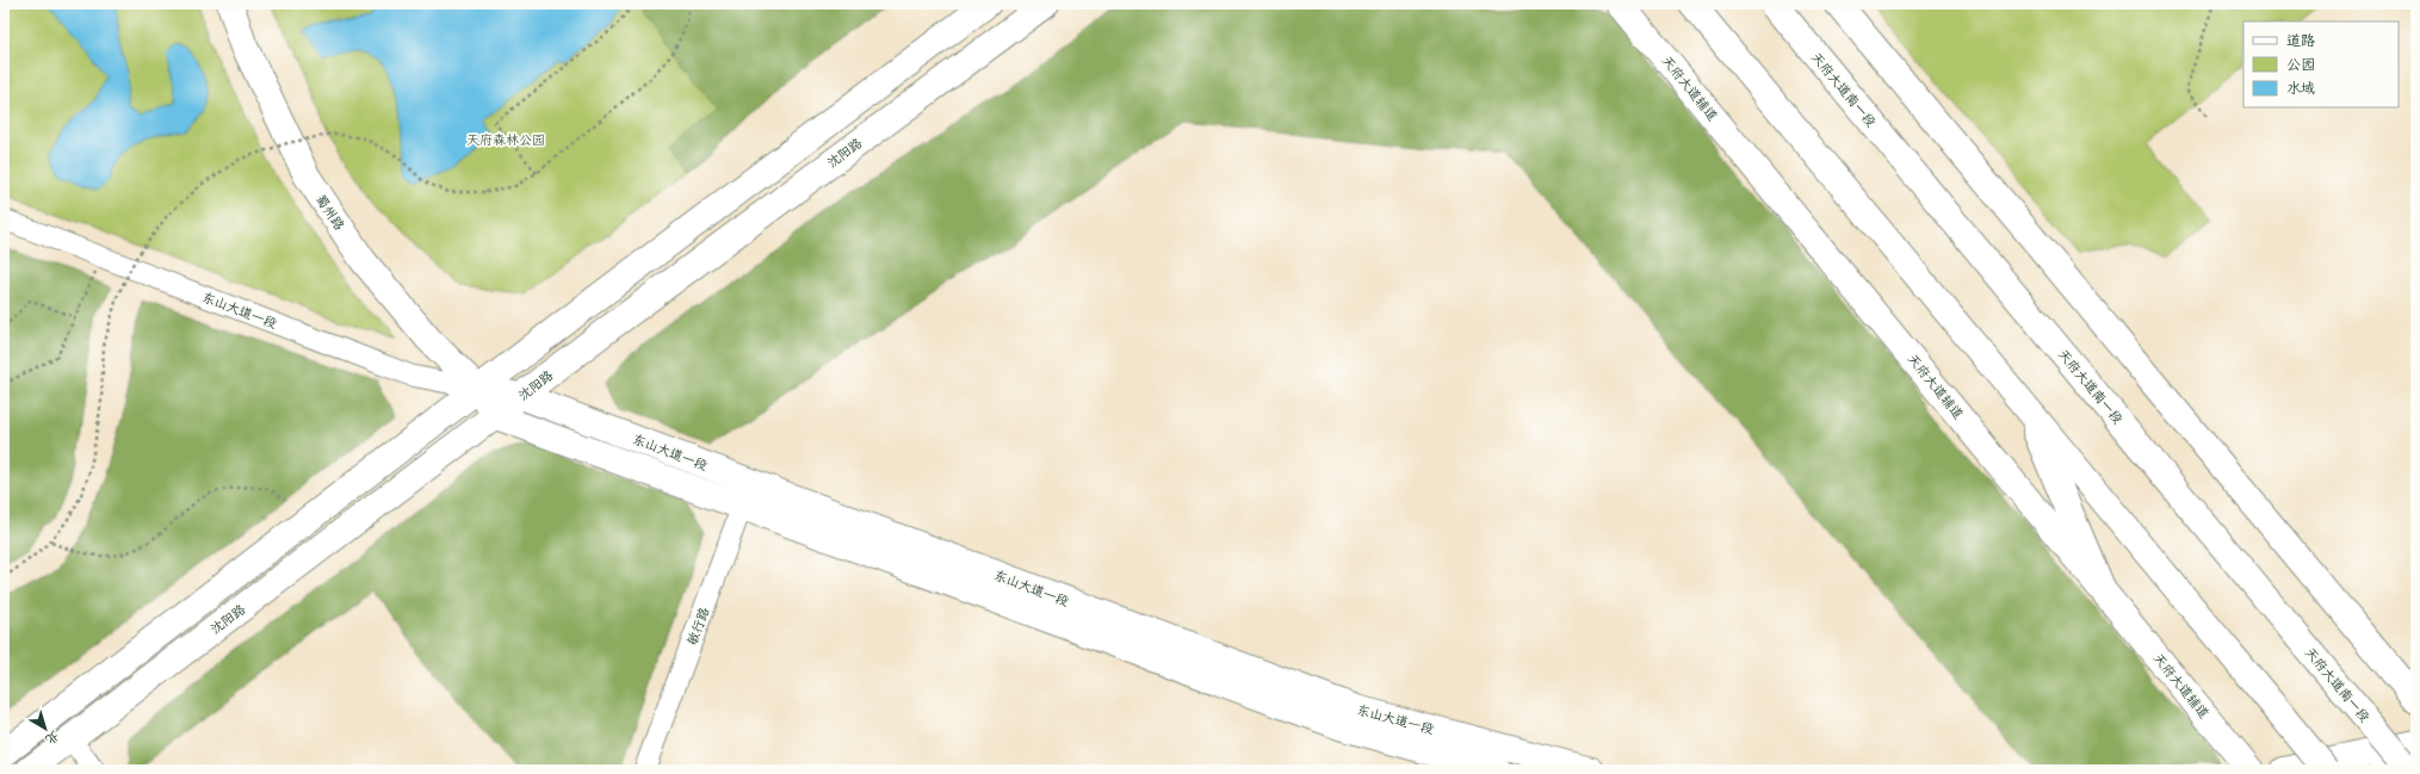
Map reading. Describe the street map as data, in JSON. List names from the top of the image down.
{
  "streets": {
    "main road": [
      "天府大道辅道",
      "天府大道南一段",
      "沈阳路",
      "蜀州路",
      "东山大道一段"
    ],
    "street": ["敏行路"]
  },
  "crossings": [
    ["沈阳路", "东山大道一段"],
    ["蜀州路", "东山大道一段"],
    ["东山大道一段", "敏行路"]
  ],
  "parks": ["天府森林公园"],
  "legend": ["道路", "公园", "水域"],
  "north": "bottom right"
}
